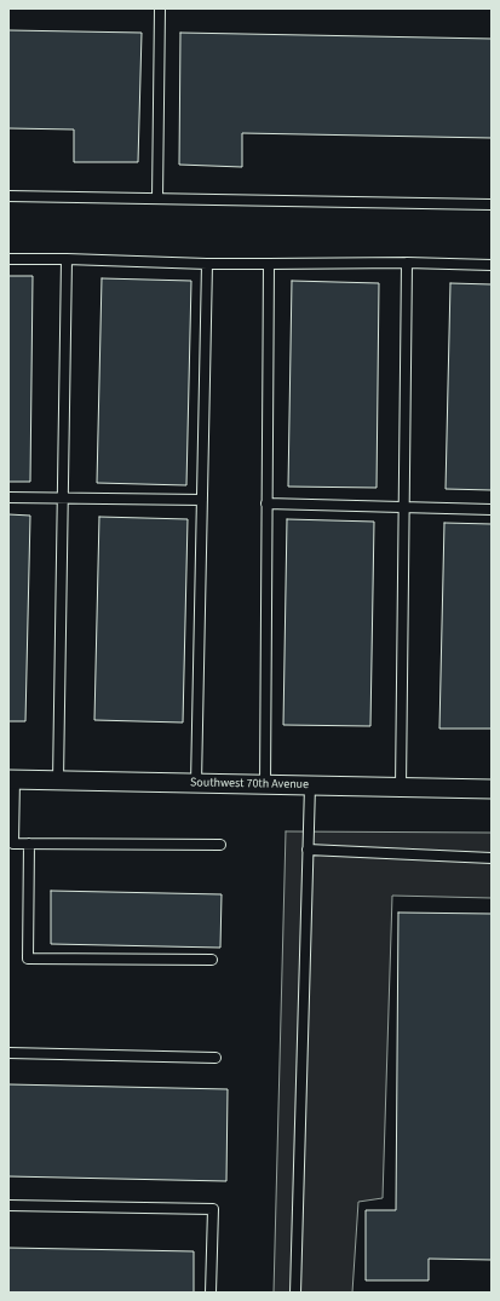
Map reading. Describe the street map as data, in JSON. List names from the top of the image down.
{
  "streets": {
    "street": ["Southwest 70th Avenue"]
  }
}
